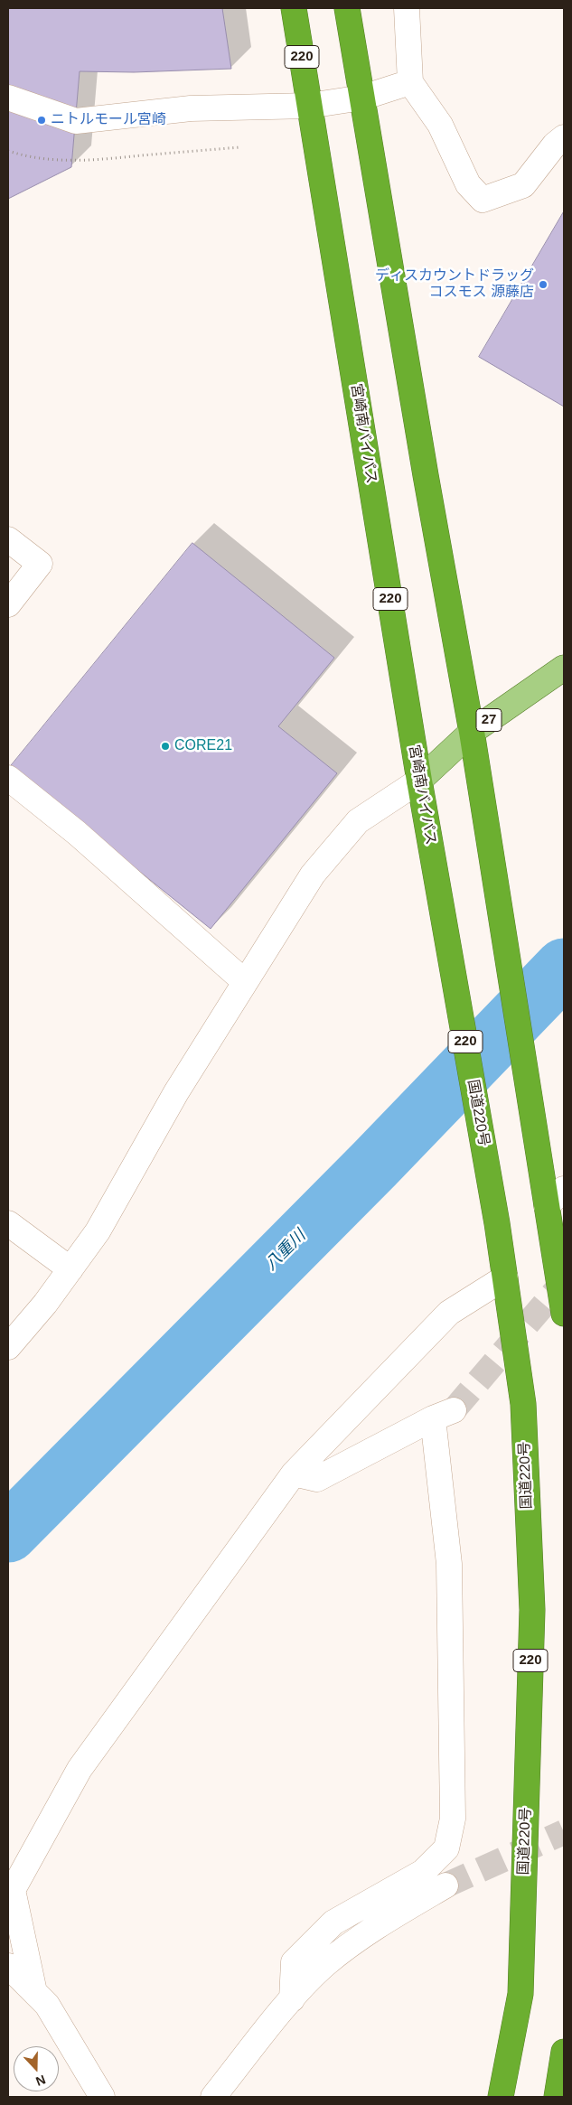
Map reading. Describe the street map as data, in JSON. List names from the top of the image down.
{
  "streets": {
    "highway": ["220", "宮崎南バイパス", "国道220号"],
    "main road": ["27"]
  },
  "crossings": [
    ["宮崎南バイパス", "27"],
    ["宮崎南バイパス", "国道220号"]
  ],
  "water": ["八重川"],
  "places": ["ニトルモール宮崎", "ディスカウントドラッグ コスモス 源藤店", "CORE21"],
  "north": "bottom"
}
